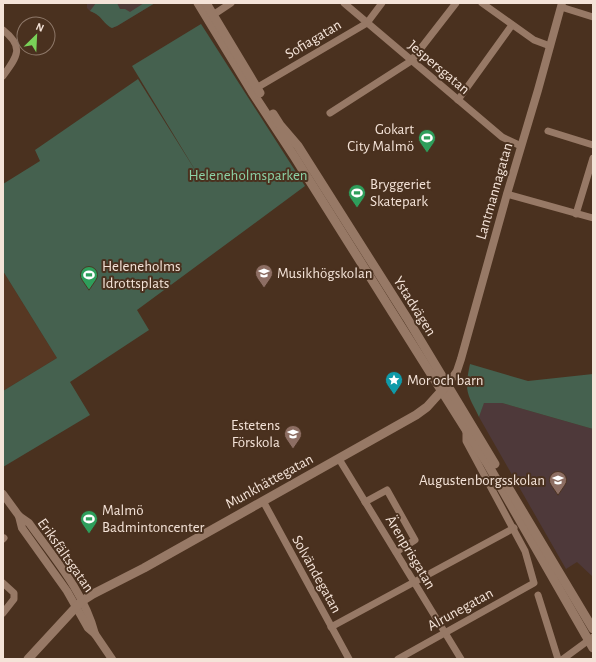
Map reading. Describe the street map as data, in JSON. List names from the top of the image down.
{
  "streets": {
    "main road": ["Ystadvägen", "Munkhättegatan"],
    "street": [
      "Sofiagatan",
      "Jespersgatan",
      "Lantmannagatan",
      "Ärenprisgatan",
      "Eriksfältsgatan",
      "Solvändegatan",
      "Alrunegatan"
    ]
  },
  "crossings": [
    ["Sofiagatan", "Jespersgatan"],
    ["Sofiagatan", "Ystadvägen"],
    ["Jespersgatan", "Lantmannagatan"],
    ["Lantmannagatan", "Ystadvägen"],
    ["Lantmannagatan", "Munkhättegatan"],
    ["Ystadvägen", "Munkhättegatan"],
    ["Ystadvägen", "Alrunegatan"],
    ["Munkhättegatan", "Ärenprisgatan"],
    ["Munkhättegatan", "Eriksfältsgatan"],
    ["Munkhättegatan", "Solvändegatan"],
    ["Ärenprisgatan", "Alrunegatan"]
  ],
  "parks": ["Heleneholmsparken"],
  "places": {
    "sports": [
      "Gokart City Malmö",
      "Bryggeriet Skatepark",
      "Heleneholms Idrottsplats",
      "Malmö Badmintoncenter"
    ],
    "school or university": ["Musikhögskolan", "Estetens Förskola", "Augustenborgsskolan"],
    "place": ["Mor och barn"]
  },
  "north": "top right"
}
